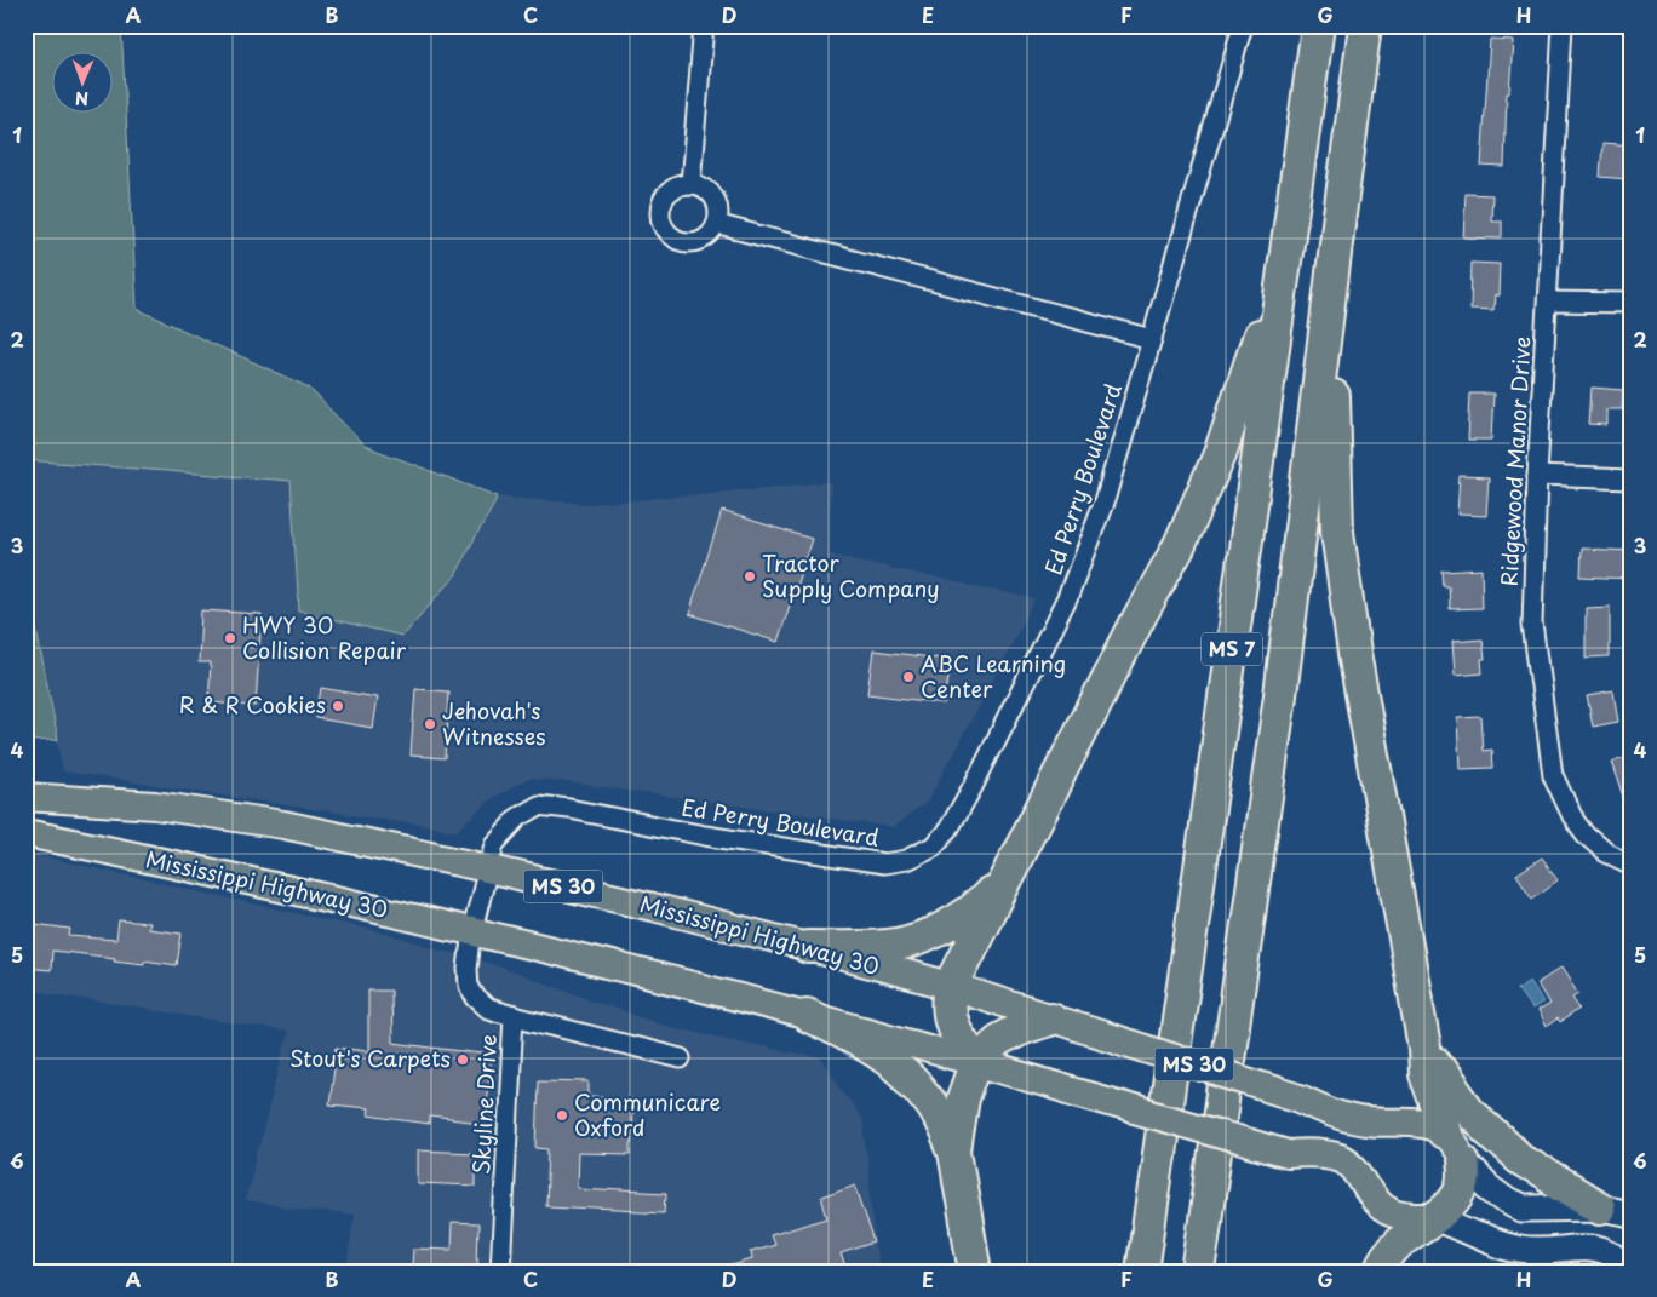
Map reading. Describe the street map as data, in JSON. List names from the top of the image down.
{
  "streets": {
    "highway": ["MS 7"],
    "main road": ["Mississippi Highway 30", "MS 30"],
    "street": ["Ridgewood Manor Drive", "Ed Perry Boulevard", "Skyline Drive"]
  },
  "crossings": [
    ["Ed Perry Boulevard", "Mississippi Highway 30"],
    ["Ed Perry Boulevard", "Skyline Drive"],
    ["Mississippi Highway 30", "Skyline Drive"]
  ],
  "places": [
    "Tractor Supply Company",
    "HWY 30 Collision Repair",
    "ABC Learning Center",
    "R & R Cookies",
    "Jehovah's Witnesses",
    "Stout's Carpets",
    "Communicare Oxford"
  ],
  "north": "bottom",
  "grid": {
    "columns": [
      "A",
      "B",
      "C",
      "D",
      "E",
      "F",
      "G",
      "H"
    ],
    "rows": [
      "1",
      "2",
      "3",
      "4",
      "5",
      "6"
    ]
  }
}
